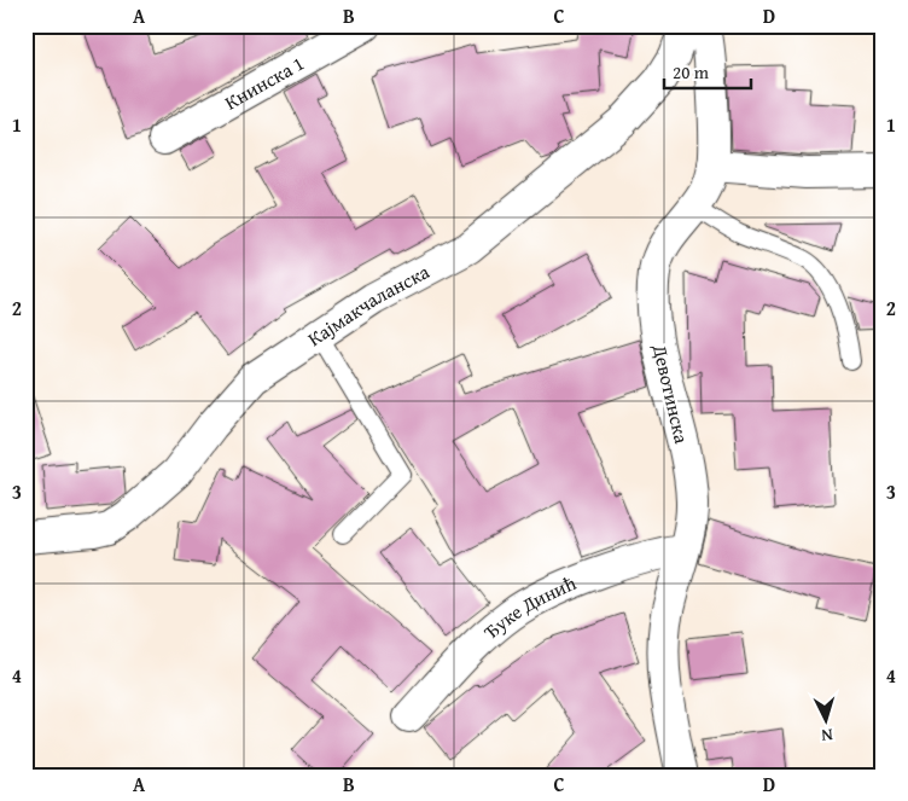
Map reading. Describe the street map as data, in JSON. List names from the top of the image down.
{
  "streets": {
    "street": [
      "Книнска 1",
      "Кајмакчаланска",
      "Девотинска",
      "Ђуке Динић"
    ]
  },
  "crossings": [
    ["Девотинска", "Ђуке Динић"]
  ],
  "scale_bar": "20 m",
  "north": "bottom",
  "grid": {
    "columns": [
      "A",
      "B",
      "C",
      "D"
    ],
    "rows": [
      "1",
      "2",
      "3",
      "4"
    ]
  }
}
